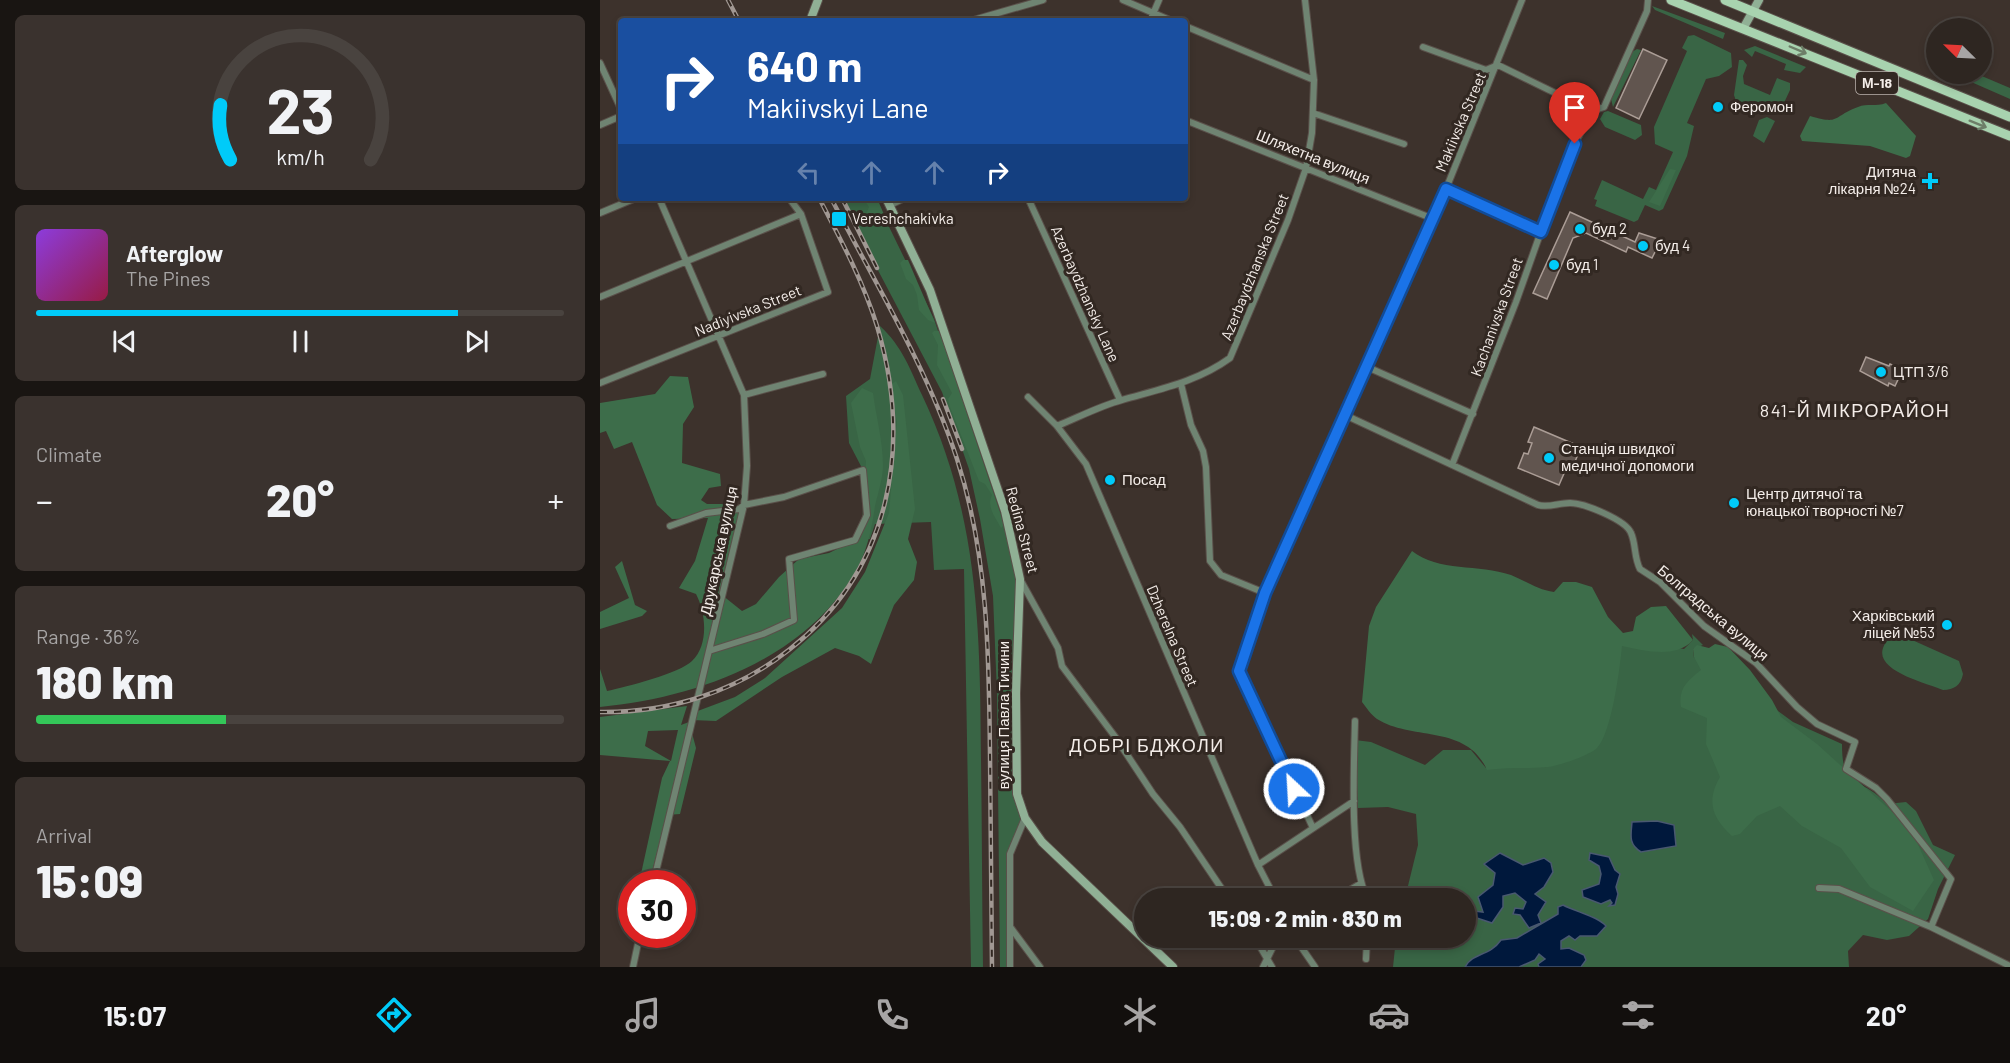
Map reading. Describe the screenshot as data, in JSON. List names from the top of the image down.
{
  "streets": {
    "main road": ["М-18", "Redina Street", "вулиця Павла Тичини"],
    "street": [
      "Makiivska Street",
      "Шляхетна вулиця",
      "Azerbaydzhanska Street",
      "Azerbaydzhansky Lane",
      "Nadiyivska Street",
      "Kachanivska Street",
      "Друкарська вулиця",
      "Болградська вулиця",
      "Dzherelna Street"
    ]
  },
  "crossings": [
    ["Makiivska Street", "Шляхетна вулиця"],
    ["Шляхетна вулиця", "Azerbaydzhanska Street"],
    ["Azerbaydzhanska Street", "Azerbaydzhansky Lane"],
    ["Azerbaydzhanska Street", "Dzherelna Street"],
    ["Nadiyivska Street", "Друкарська вулиця"],
    ["Kachanivska Street", "Болградська вулиця"],
    ["Redina Street", "вулиця Павла Тичини"]
  ],
  "districts": ["841-Й МІКРОРАЙОН", "ДОБРІ БДЖОЛИ"],
  "places": {
    "other": [
      "Феромон",
      "буд 2",
      "буд 4",
      "буд 1",
      "ЦТП 3/6",
      "Станція швидкої медичної допомоги",
      "Посад",
      "Центр дитячої та юнацької творчості №7",
      "Харківський ліцей №53"
    ],
    "health": ["Дитяча лікарня №24"],
    "transit": ["Vereshchakivka"]
  },
  "north": "top left",
  "page": {
    "turn": ["640 m", "Makiivskyi Lane"],
    "song": ["Afterglow", "The Pines"],
    "tile": [
      "Climate",
      ["Range · 36%", "180 km"],
      ["Arrival", "15:09"]
    ],
    "heat": ["−", "20°", "+"],
    "limit": "30",
    "trip": "15:09 · 2 min · 830 m",
    "tabs": ["15:07", "20°"],
    "gauge": ["23", "km/h"]
  }
}
